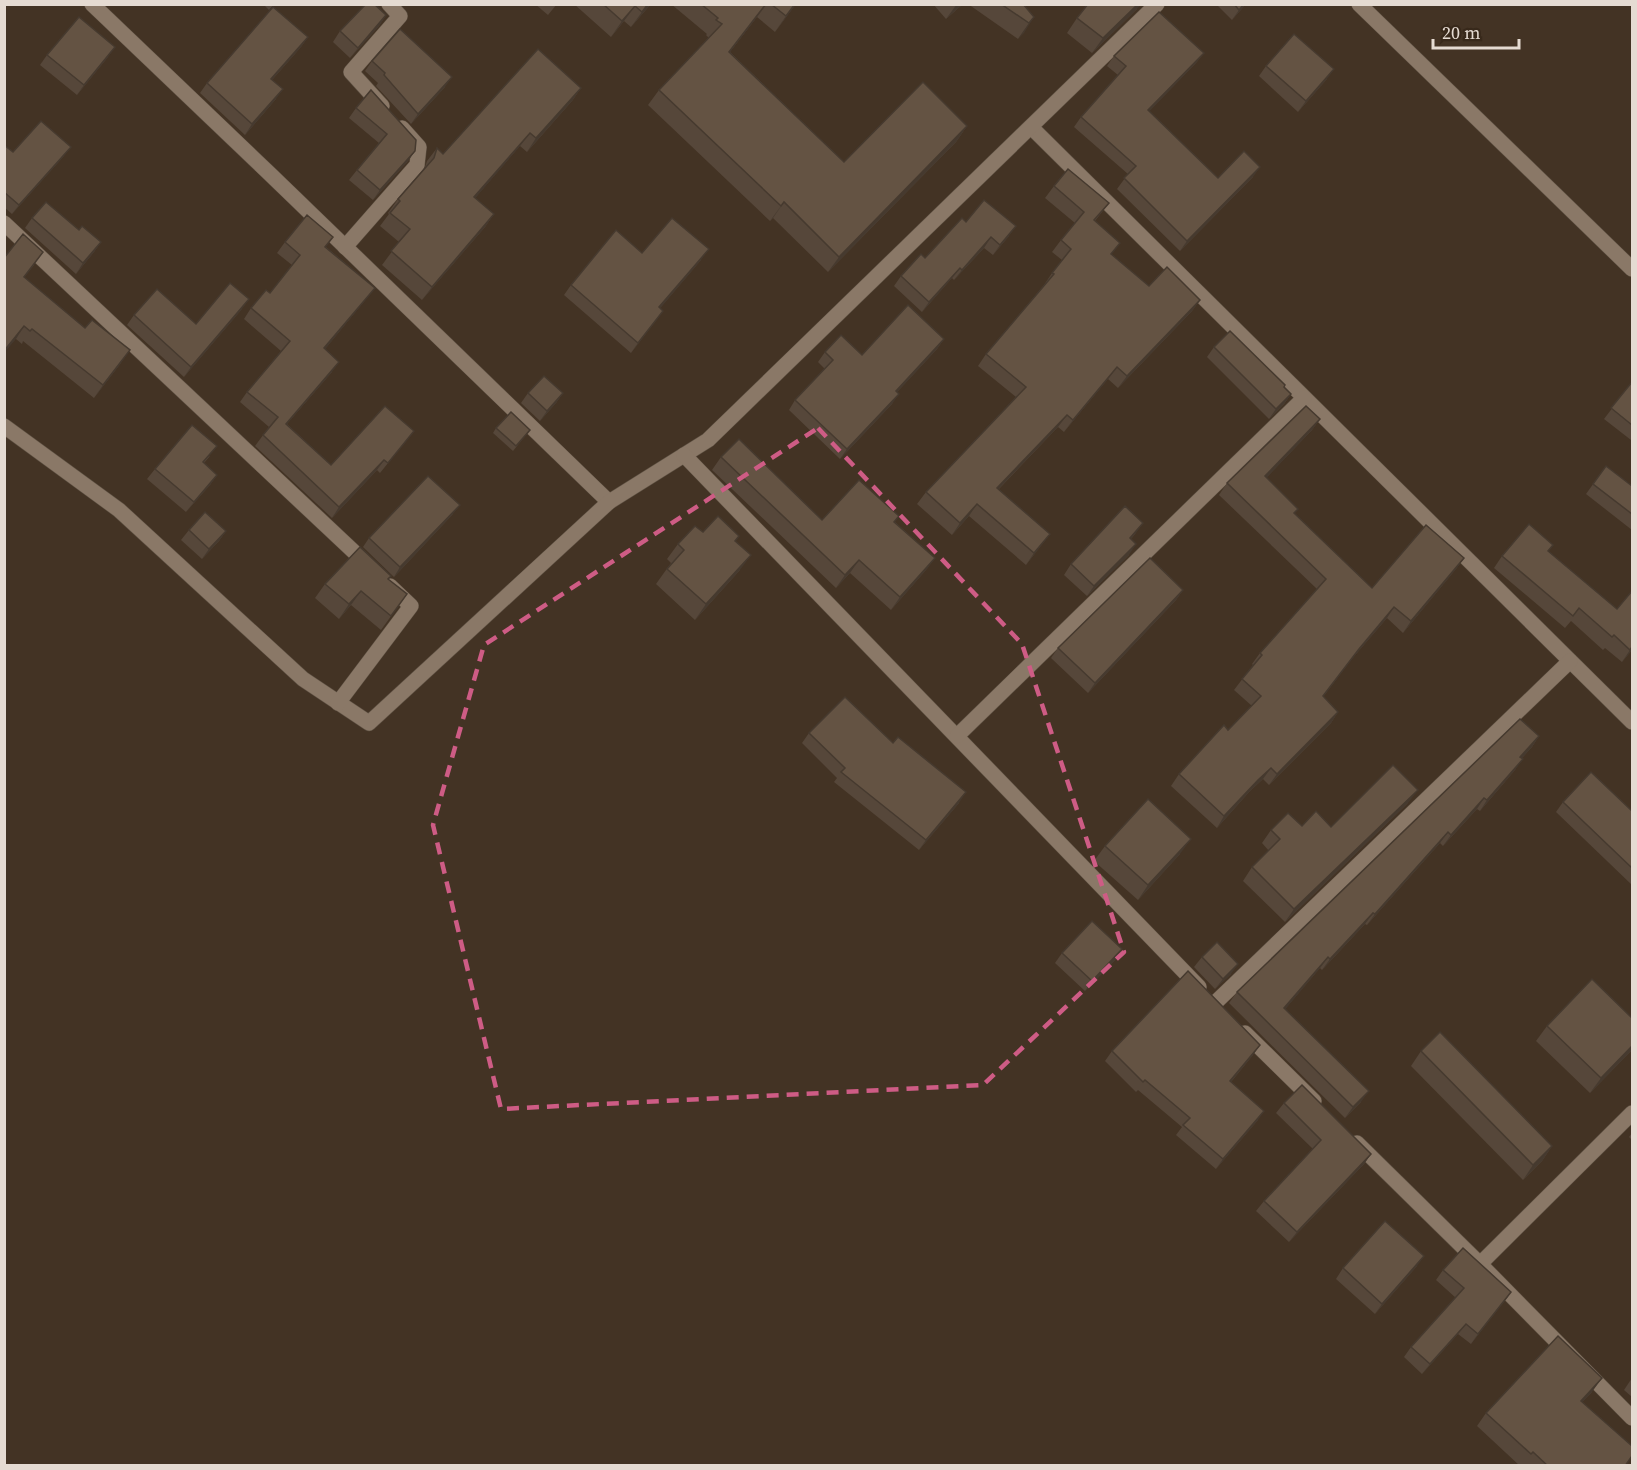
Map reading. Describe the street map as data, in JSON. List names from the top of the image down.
{
  "scale_bar": "20 m"
}
